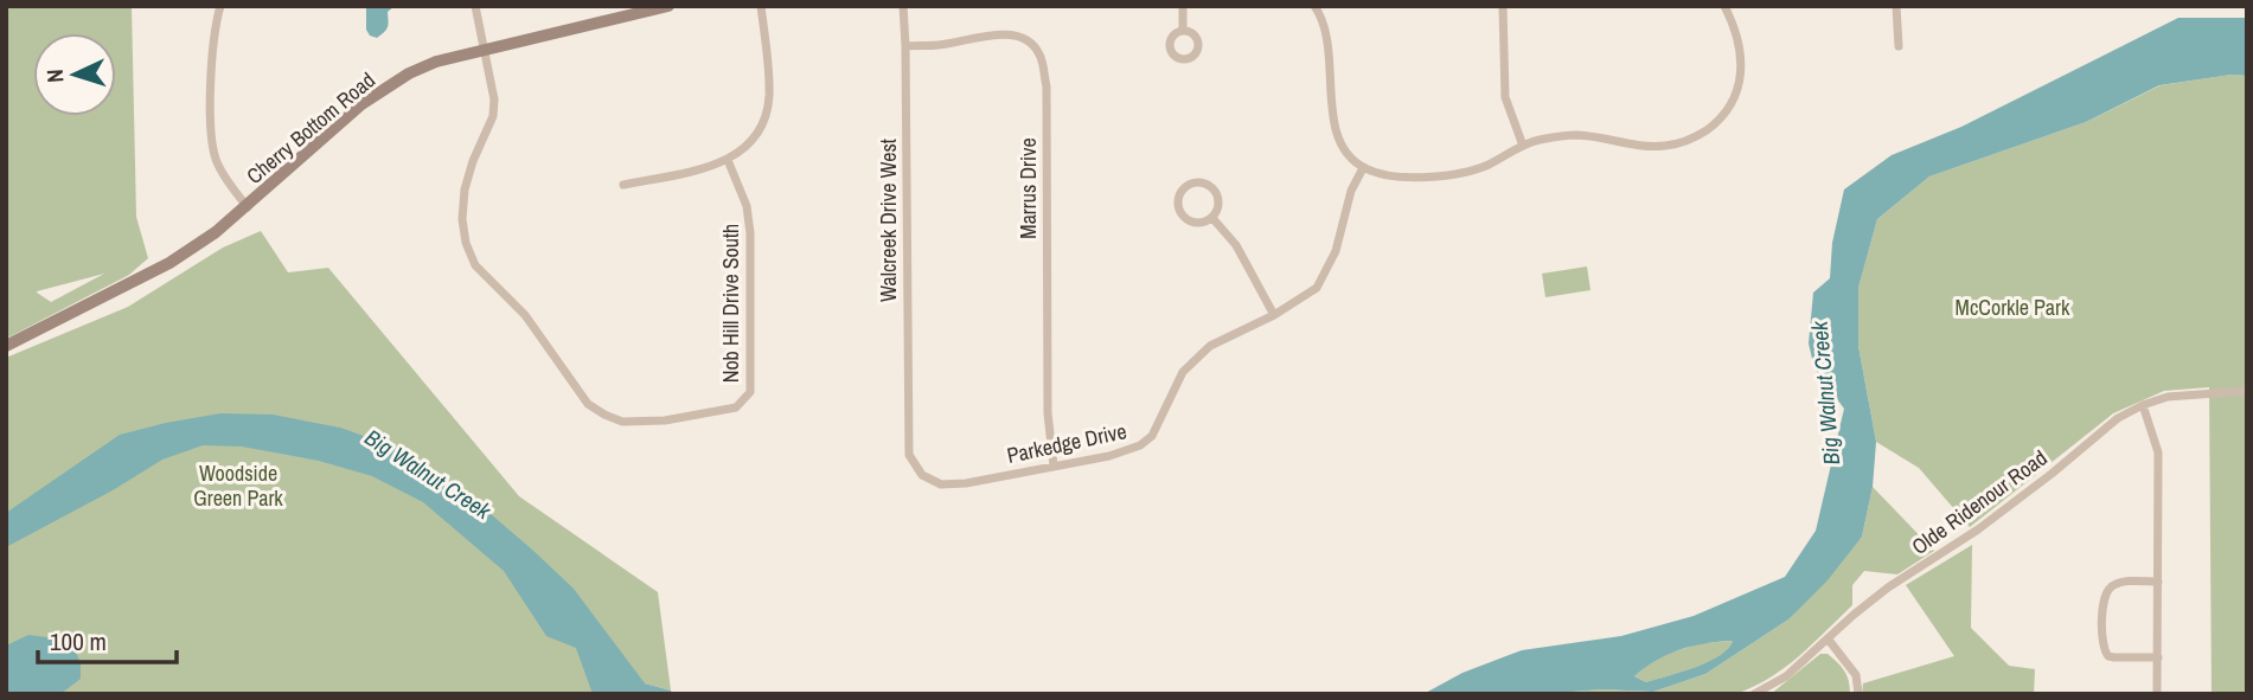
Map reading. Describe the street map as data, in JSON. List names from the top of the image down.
{
  "streets": {
    "main road": ["Cherry Bottom Road"],
    "street": [
      "Marrus Drive",
      "Walcreek Drive West",
      "Nob Hill Drive South",
      "Parkedge Drive",
      "Olde Ridenour Road"
    ]
  },
  "crossings": [
    ["Cherry Bottom Road", "Nob Hill Drive South"],
    ["Marrus Drive", "Walcreek Drive West"],
    ["Marrus Drive", "Parkedge Drive"],
    ["Walcreek Drive West", "Parkedge Drive"]
  ],
  "water": ["Big Walnut Creek"],
  "parks": ["McCorkle Park", "Woodside Green Park"],
  "scale_bar": "100 m",
  "north": "left"
}
